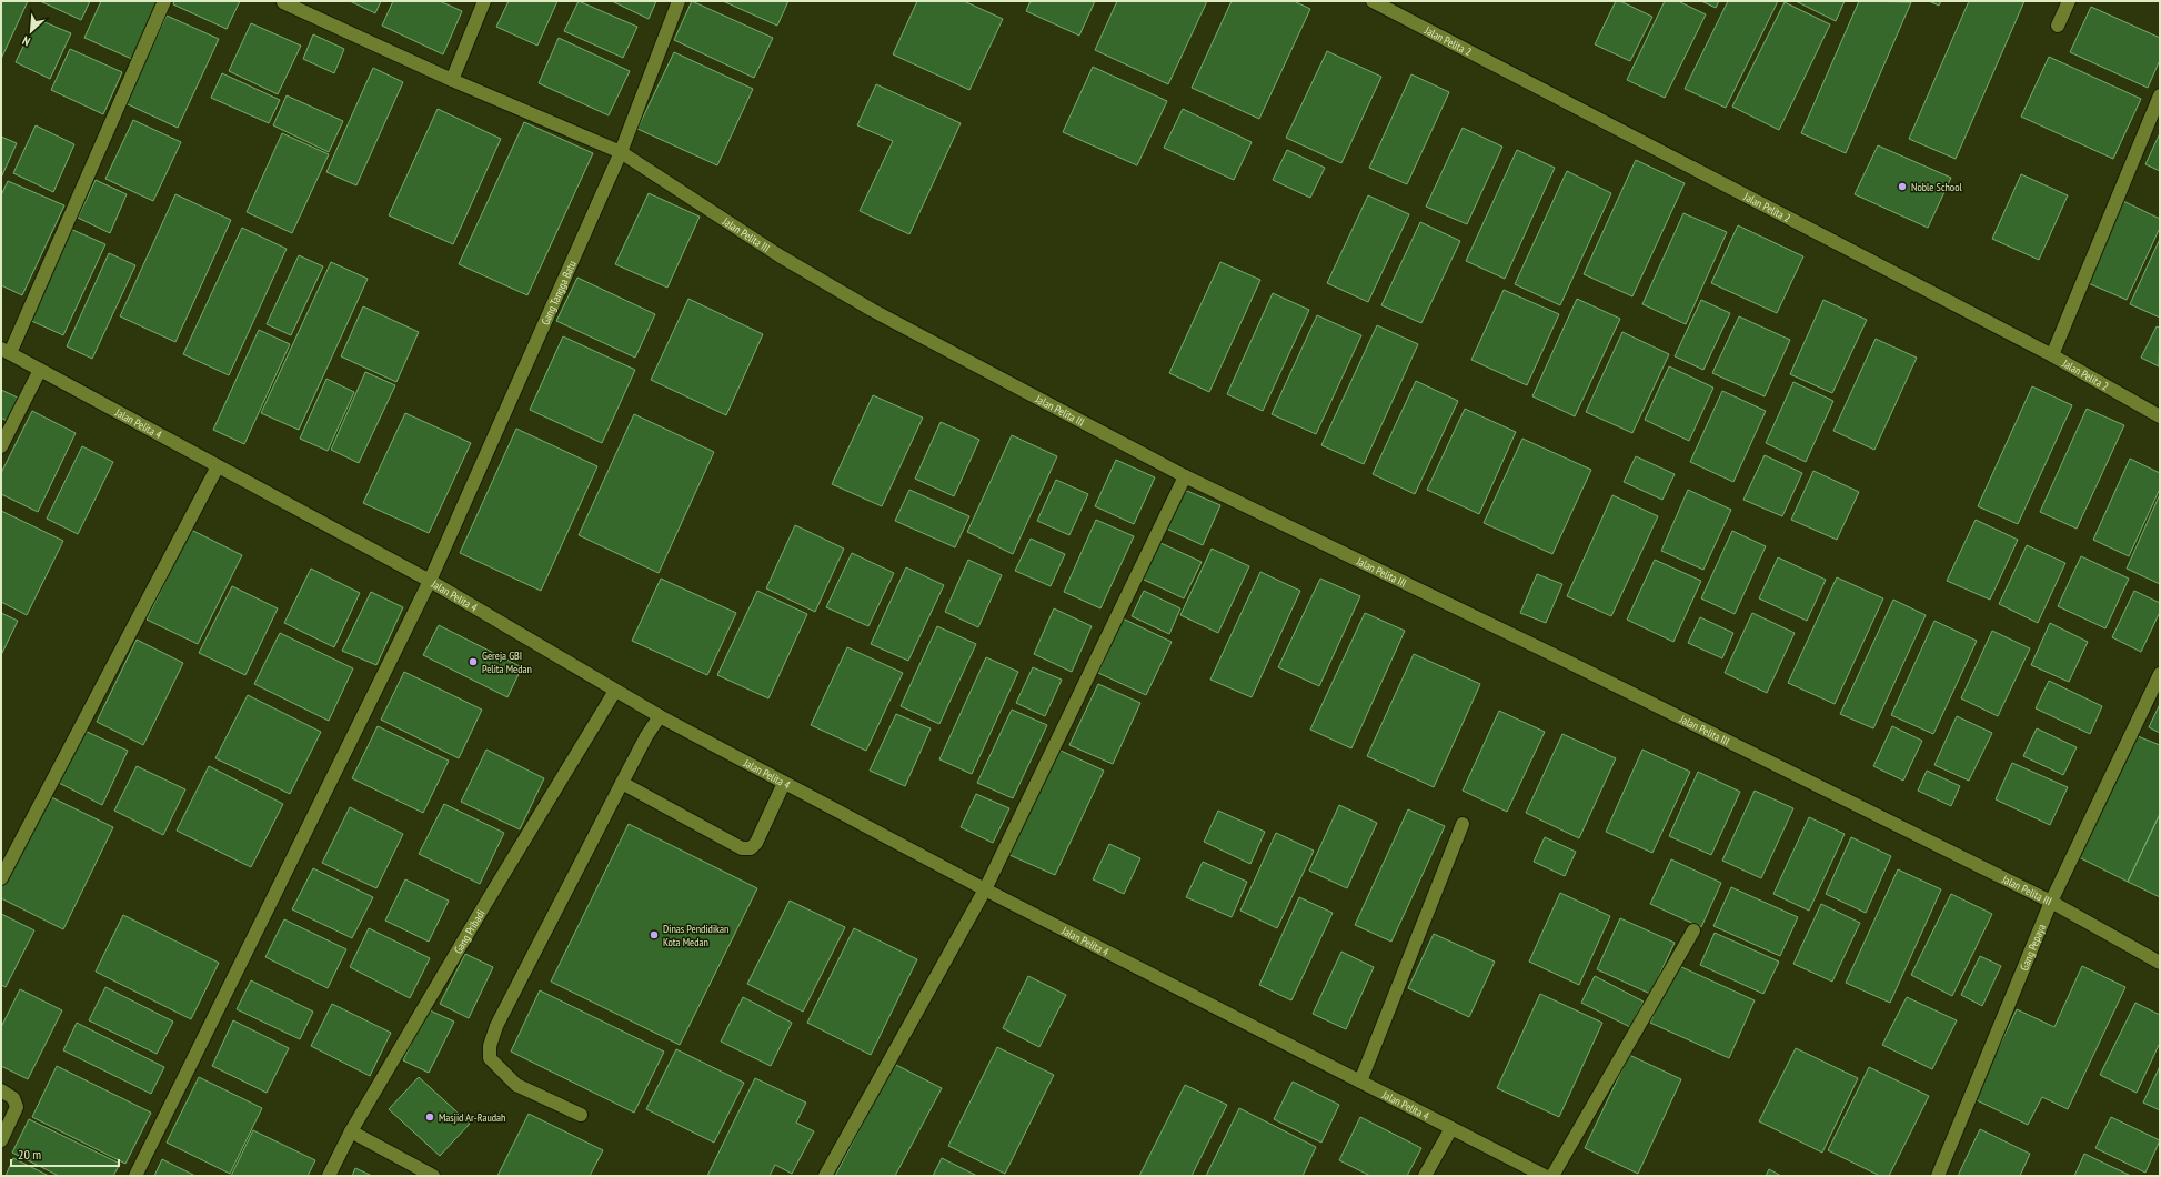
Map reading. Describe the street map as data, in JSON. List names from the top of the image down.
{
  "streets": {
    "street": [
      "Jalan Pelita 2",
      "Jalan Pelita III",
      "Gang Tangga Batu",
      "Jalan Pelita 4",
      "Gang Pribadi",
      "Gang Pepaya"
    ]
  },
  "crossings": [
    ["Jalan Pelita III", "Gang Tangga Batu"],
    ["Jalan Pelita III", "Gang Pepaya"],
    ["Gang Tangga Batu", "Jalan Pelita 4"],
    ["Jalan Pelita 4", "Gang Pribadi"]
  ],
  "places": [
    "Noble School",
    "Gereja GBI Pelita Medan",
    "Dinas Pendidikan Kota Medan",
    "Masjid Ar-Raudah"
  ],
  "scale_bar": "20 m",
  "north": "bottom left"
}
